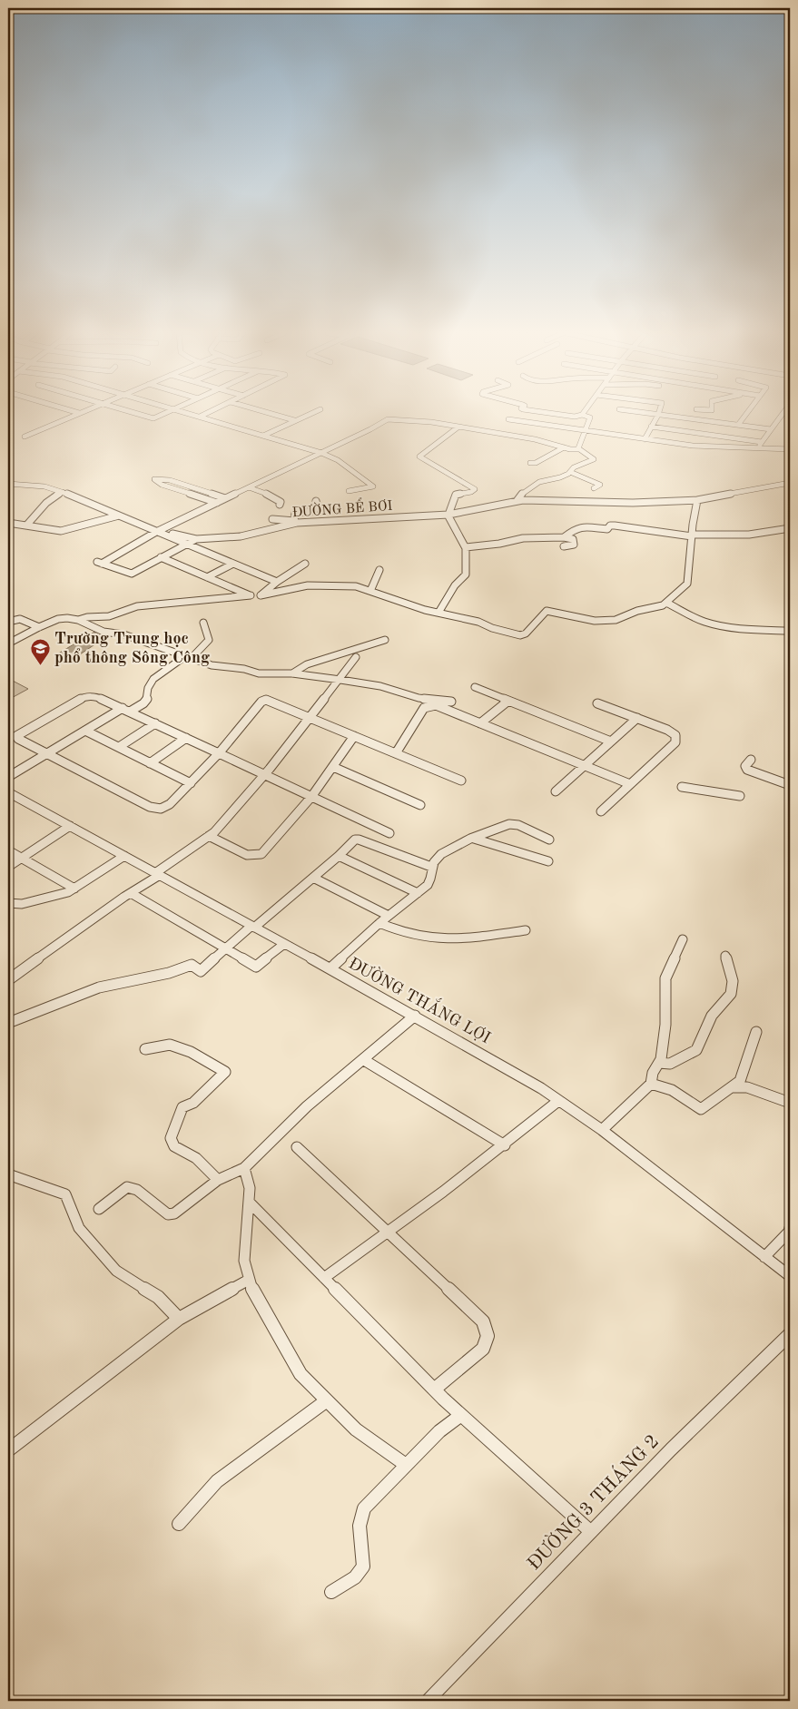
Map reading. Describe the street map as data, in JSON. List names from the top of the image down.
{
  "streets": {
    "street": ["ĐƯỜNG BỂ BƠI", "ĐƯỜNG THẮNG LỢI", "ĐƯỜNG 3 THÁNG 2"]
  },
  "places": {
    "school or university": ["Trường Trung học phổ thông Sông Công"]
  }
}
